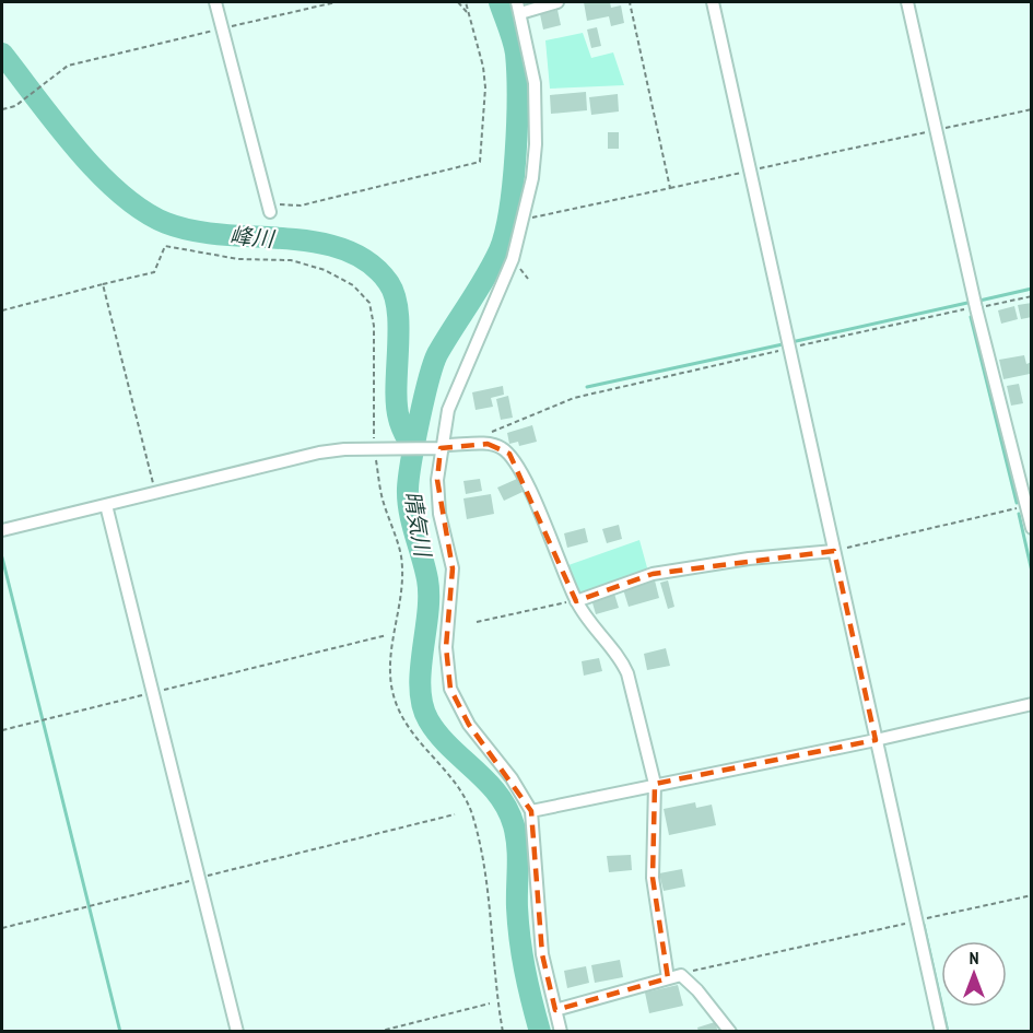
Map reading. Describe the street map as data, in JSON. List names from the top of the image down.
{
  "water": ["峰川", "晴気川"],
  "north": "top"
}
